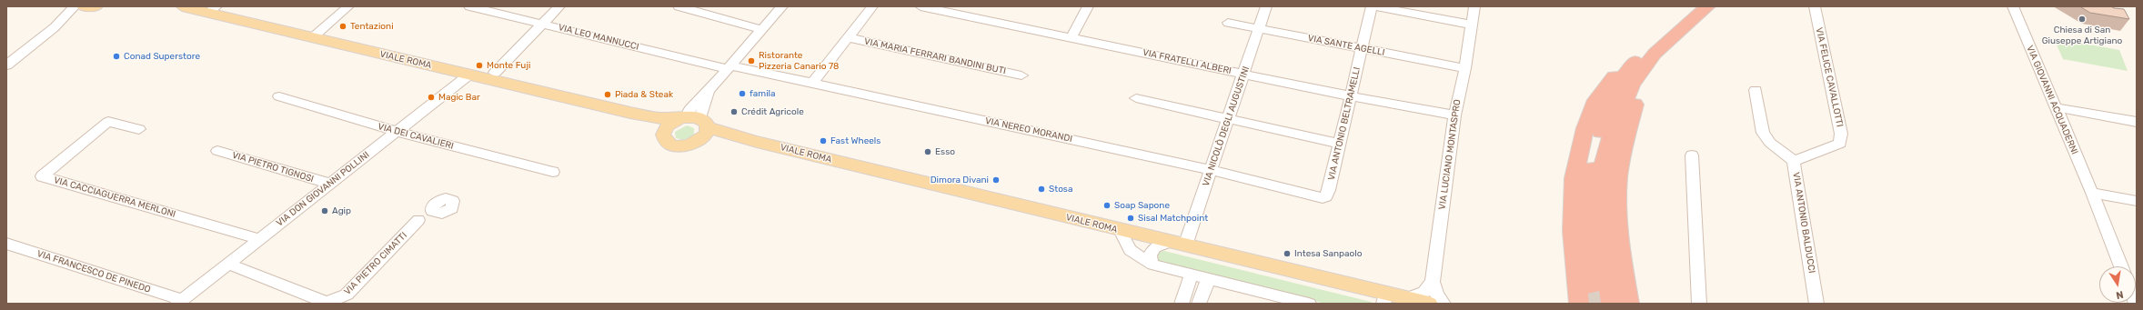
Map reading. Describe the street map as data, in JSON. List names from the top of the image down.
{
  "streets": {
    "main road": ["VIALE ROMA"],
    "street": [
      "VIA LEO MANNUCCI",
      "VIA SANTE AGELLI",
      "VIA MARIA FERRARI BANDINI BUTI",
      "VIA FRATELLI ALBERI",
      "VIA FELICE CAVALLOTTI",
      "VIA GIOVANNI ACQUADERNI",
      "VIA ANTONIO BELTRAMELLI",
      "VIA NICOLÒ DEGLI AUGUSTINI",
      "VIA NEREO MORANDI",
      "VIA DEI CAVALIERI",
      "VIA LUCIANO MONTASPRO",
      "VIA PIETRO TIGNOSI",
      "VIA DON GIOVANNI POLLINI",
      "VIA CACCIAGUERRA MERLONI",
      "VIA ANTONIO BALDUCCI",
      "VIA PIETRO CIMATTI",
      "VIA FRANCESCO DE PINEDO"
    ]
  },
  "crossings": [
    ["VIA LEO MANNUCCI", "VIA NEREO MORANDI"],
    ["VIA SANTE AGELLI", "VIA ANTONIO BELTRAMELLI"],
    ["VIA SANTE AGELLI", "VIA NICOLÒ DEGLI AUGUSTINI"],
    ["VIA SANTE AGELLI", "VIA LUCIANO MONTASPRO"],
    ["VIALE ROMA", "VIA NICOLÒ DEGLI AUGUSTINI"],
    ["VIALE ROMA", "VIA DON GIOVANNI POLLINI"],
    ["VIA FRATELLI ALBERI", "VIA ANTONIO BELTRAMELLI"],
    ["VIA FRATELLI ALBERI", "VIA NICOLÒ DEGLI AUGUSTINI"],
    ["VIA FRATELLI ALBERI", "VIA LUCIANO MONTASPRO"],
    ["VIA FELICE CAVALLOTTI", "VIA ANTONIO BALDUCCI"],
    ["VIA ANTONIO BELTRAMELLI", "VIA NEREO MORANDI"],
    ["VIA NICOLÒ DEGLI AUGUSTINI", "VIA NEREO MORANDI"],
    ["VIA DEI CAVALIERI", "VIA DON GIOVANNI POLLINI"],
    ["VIA PIETRO TIGNOSI", "VIA DON GIOVANNI POLLINI"],
    ["VIA DON GIOVANNI POLLINI", "VIA CACCIAGUERRA MERLONI"],
    ["VIA DON GIOVANNI POLLINI", "VIA PIETRO CIMATTI"],
    ["VIA DON GIOVANNI POLLINI", "VIA FRANCESCO DE PINEDO"]
  ],
  "places": [
    "Chiesa di San Giuseppe Artigiano",
    "Tentazioni",
    "Conad Superstore",
    "Ristorante Pizzeria Canario 78",
    "Monte Fuji",
    "famila",
    "Piada & Steak",
    "Magic Bar",
    "Crédit Agricole",
    "Fast Wheels",
    "Esso",
    "Dimora Divani",
    "Stosa",
    "Soap Sapone",
    "Agip",
    "Sisal Matchpoint",
    "Intesa Sanpaolo"
  ],
  "north": "bottom"
}
